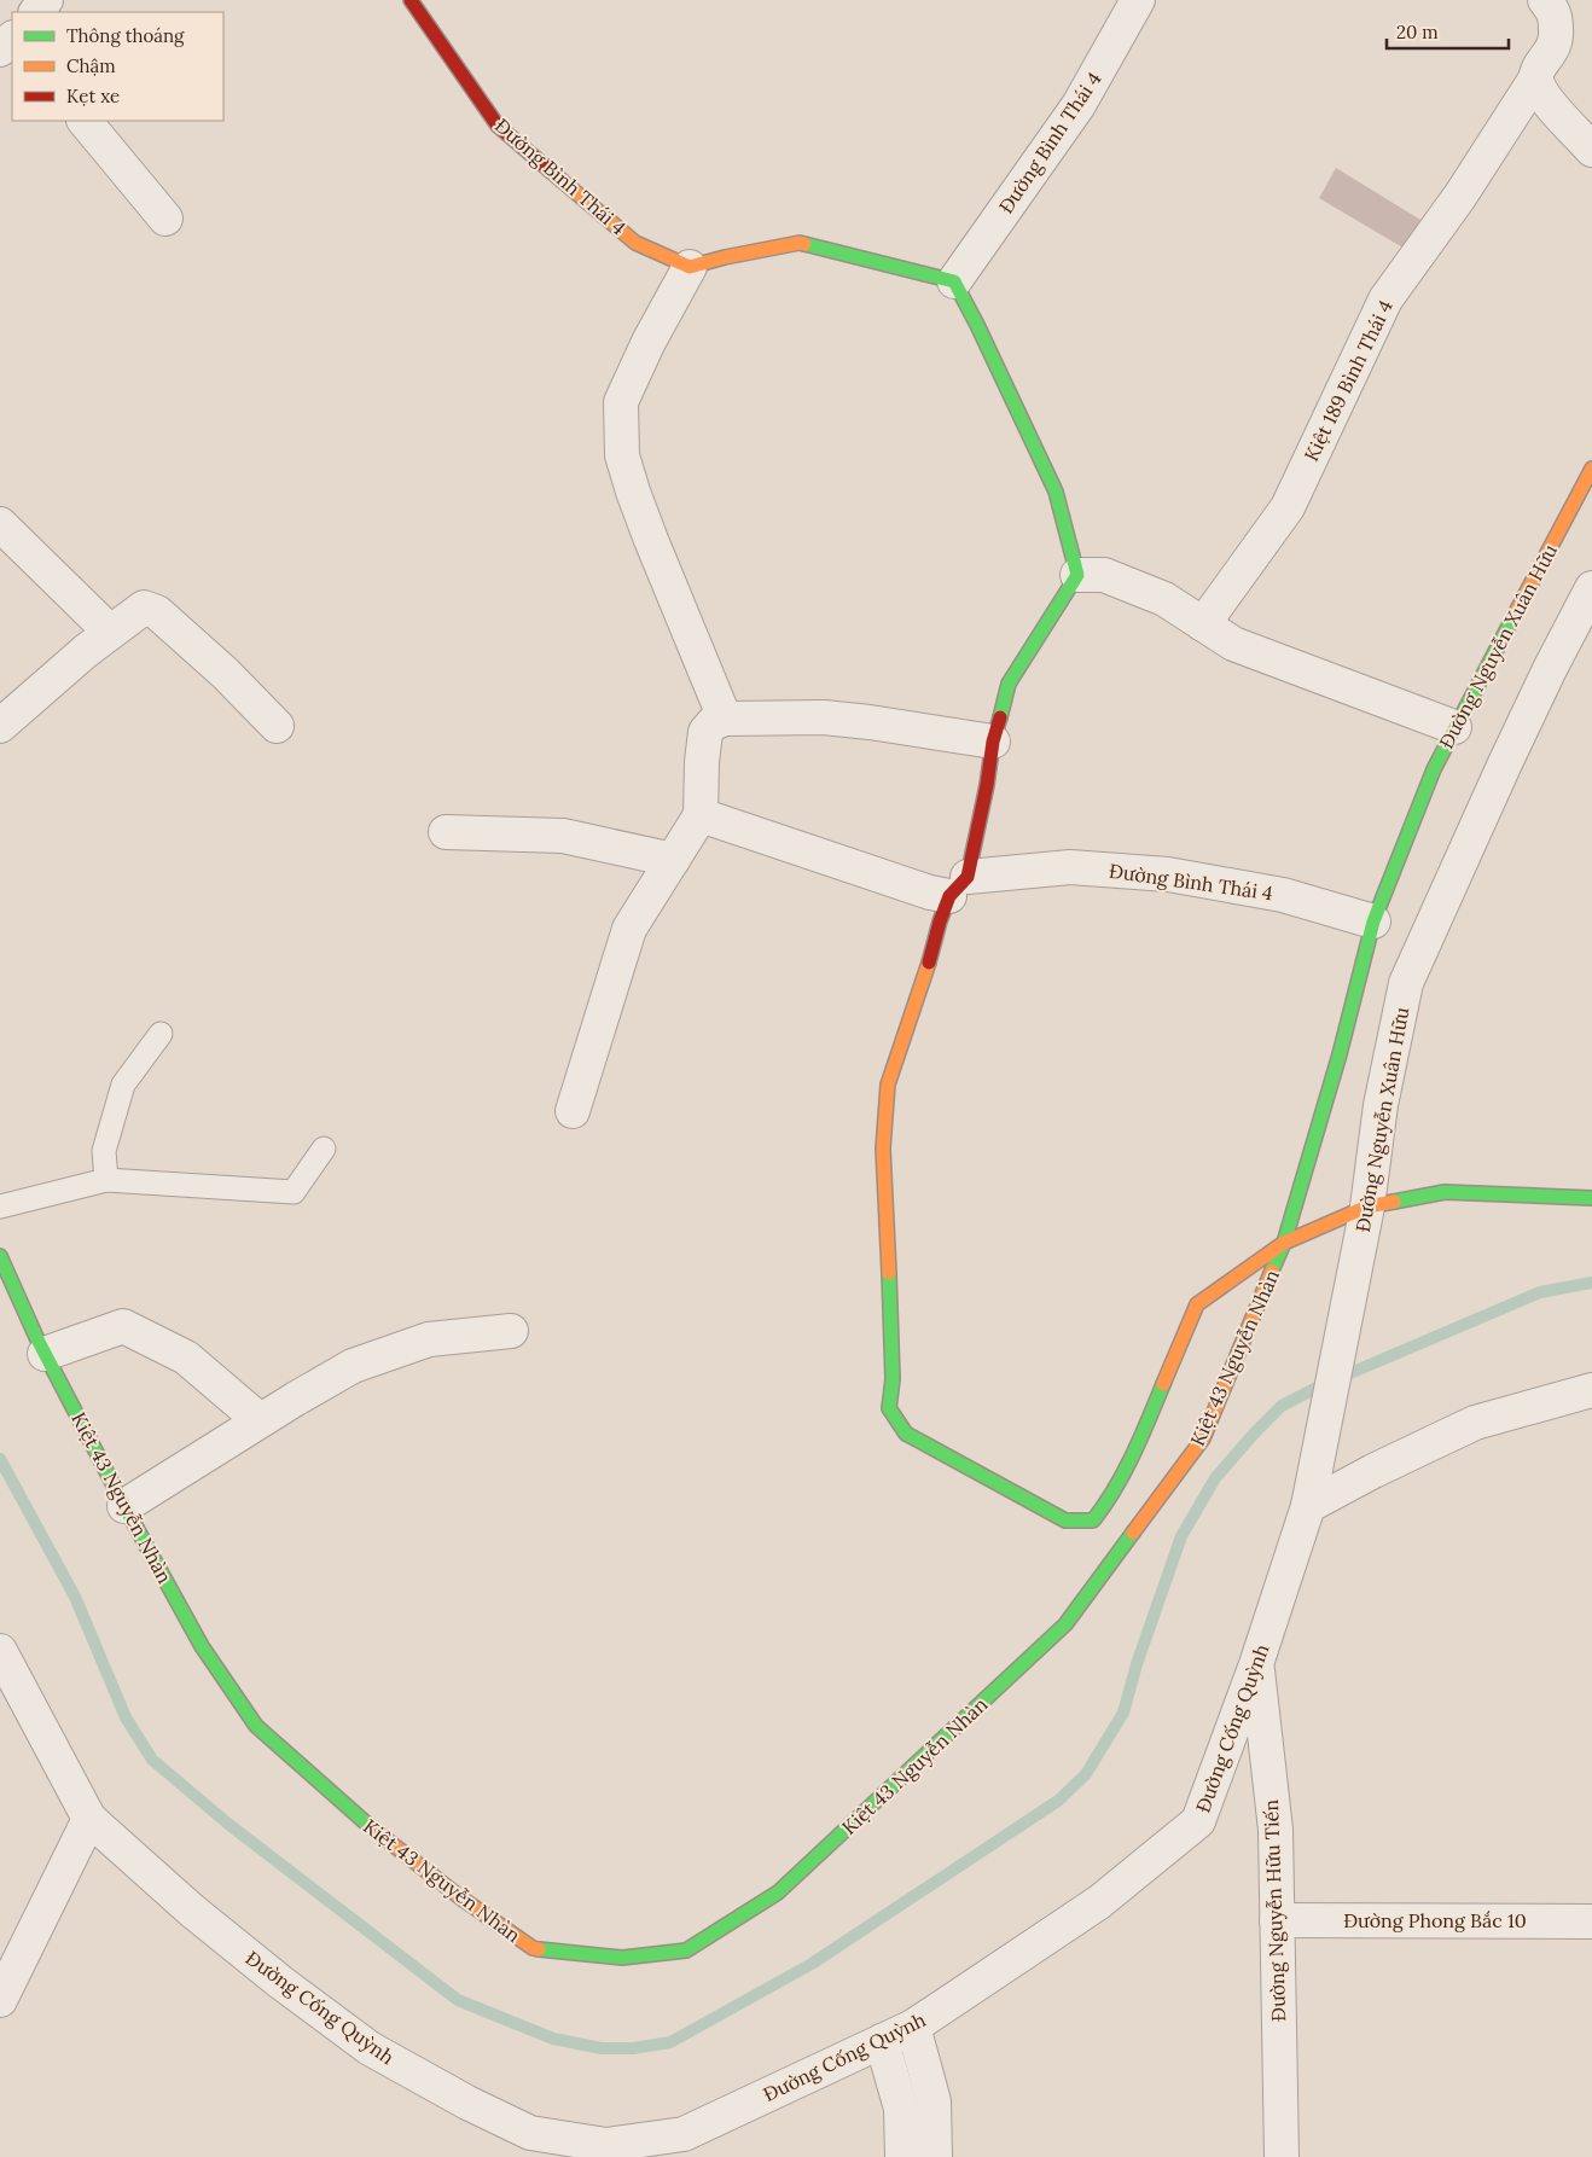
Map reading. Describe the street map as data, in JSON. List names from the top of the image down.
{
  "streets": {
    "street": [
      "Đường Bình Thái 4",
      "Kiệt 189 Bình Thái 4",
      "Đường Nguyễn Xuân Hữu",
      "Kiệt 43 Nguyễn Nhàn",
      "Đường Cống Quỳnh",
      "Đường Nguyễn Hữu Tiến",
      "Đường Phong Bắc 10"
    ]
  },
  "crossings": [
    ["Đường Bình Thái 4", "Đường Nguyễn Xuân Hữu"],
    ["Đường Nguyễn Xuân Hữu", "Kiệt 43 Nguyễn Nhàn"],
    ["Đường Nguyễn Xuân Hữu", "Đường Cống Quỳnh"],
    ["Đường Cống Quỳnh", "Đường Nguyễn Hữu Tiến"],
    ["Đường Nguyễn Hữu Tiến", "Đường Phong Bắc 10"]
  ],
  "legend": ["Thông thoáng", "Chậm", "Kẹt xe"],
  "scale_bar": "20 m"
}
